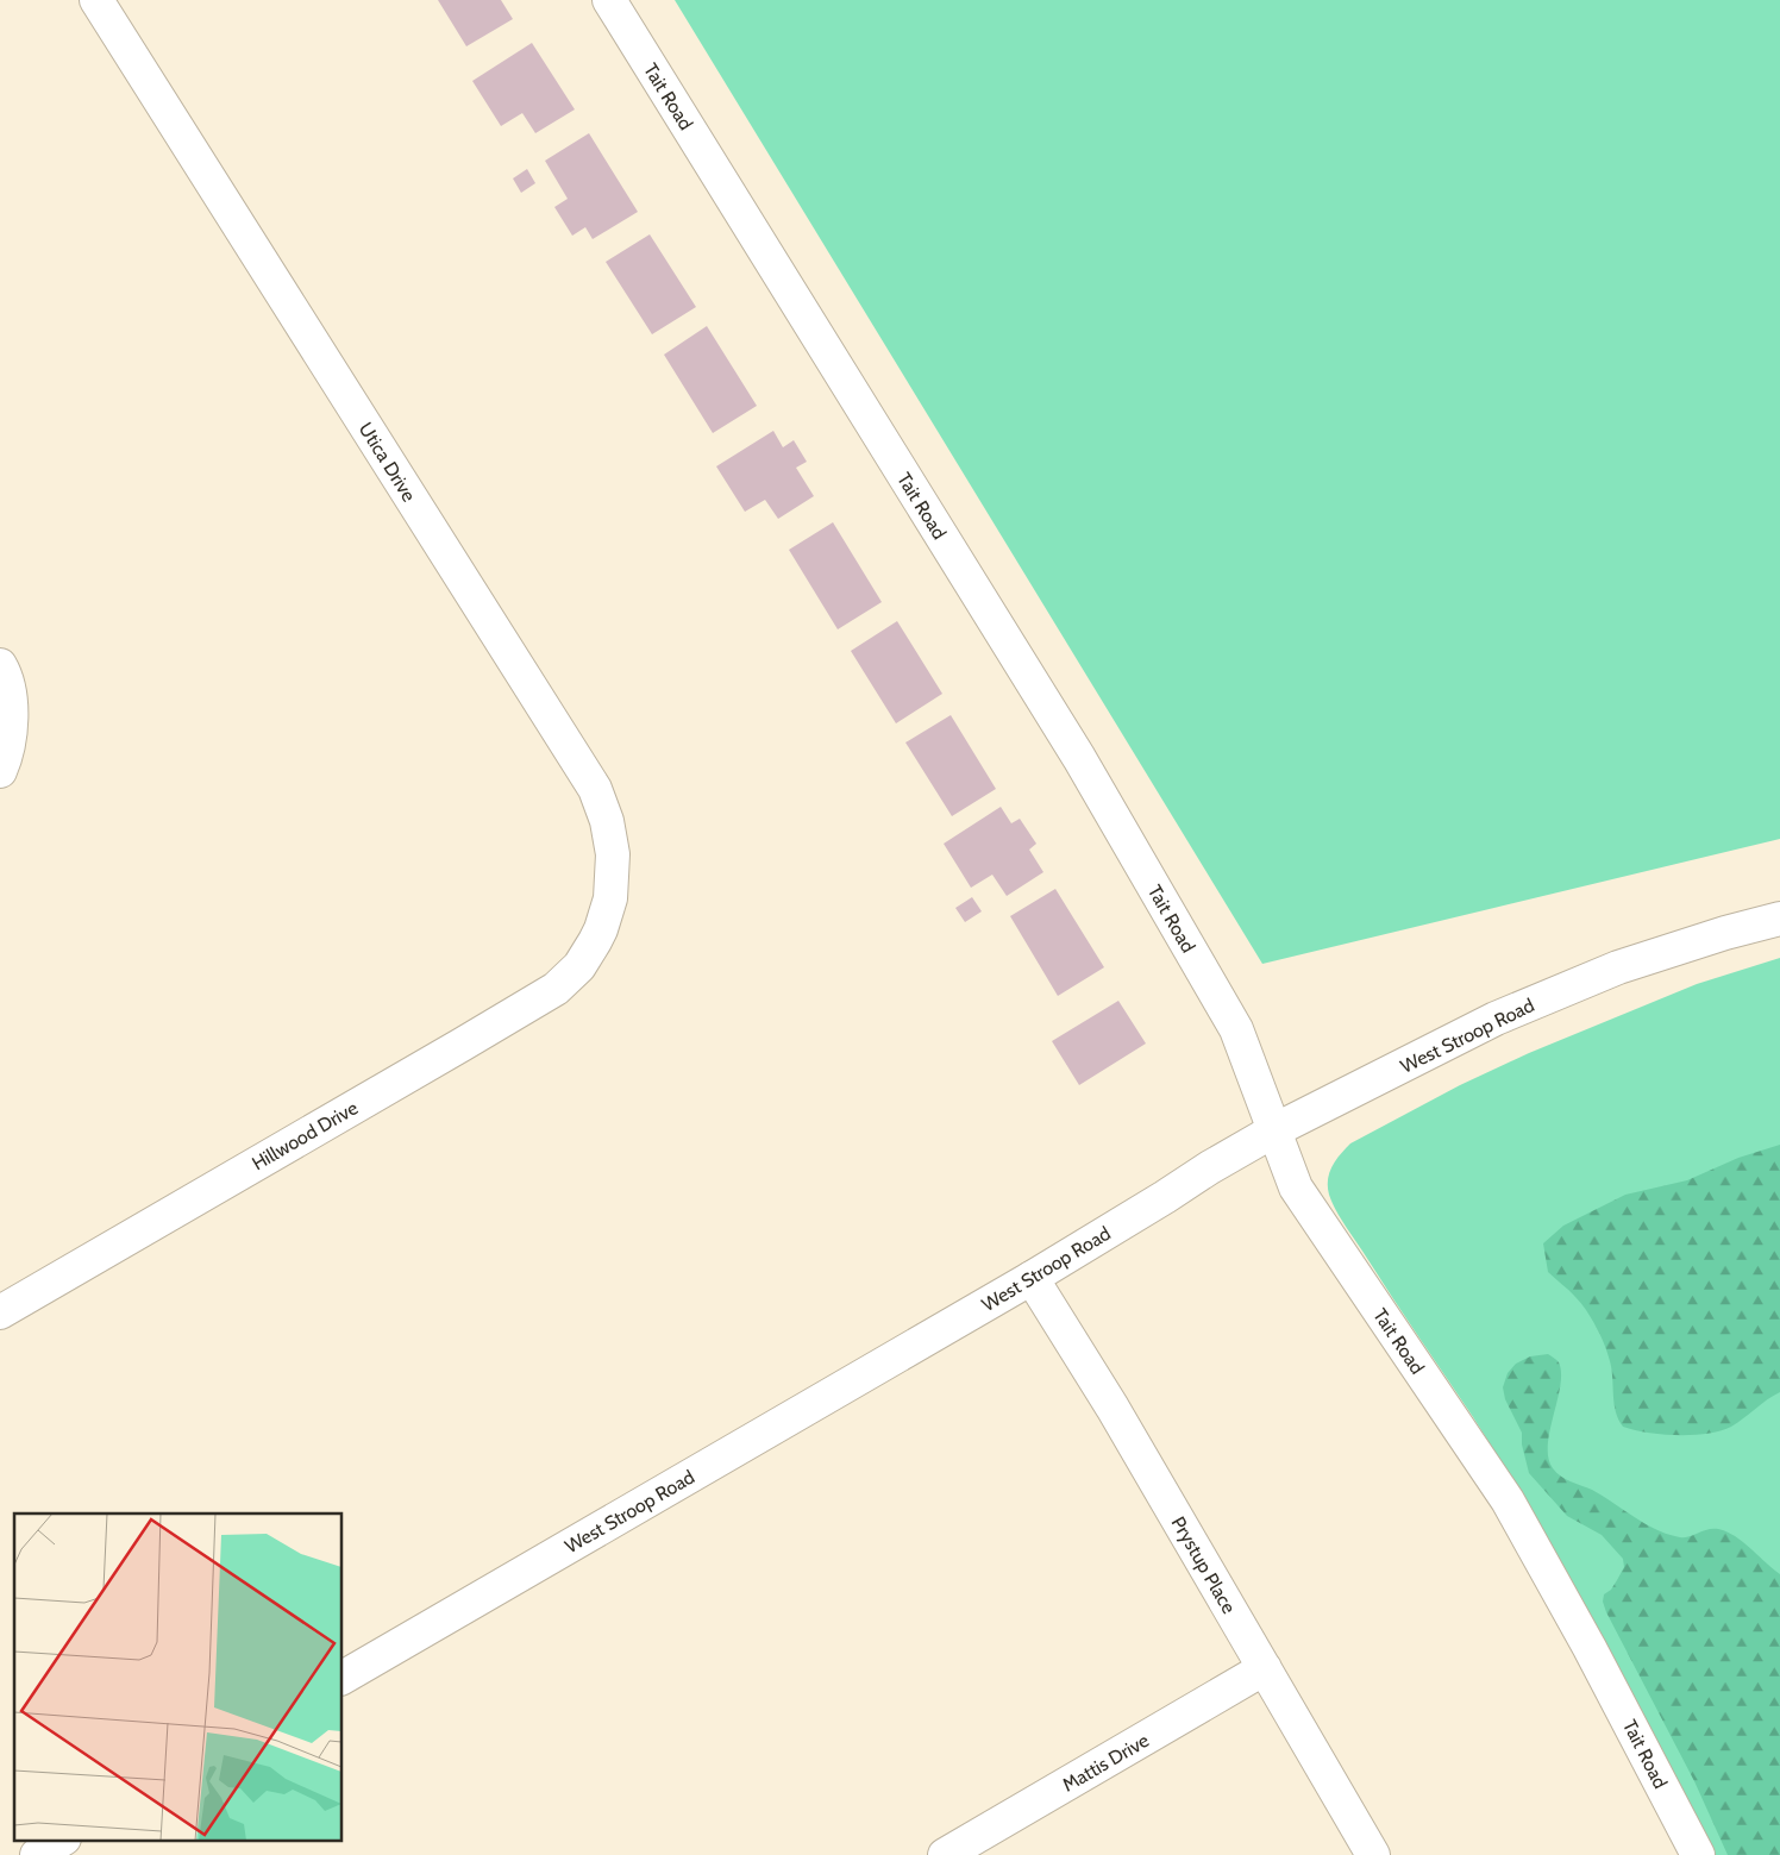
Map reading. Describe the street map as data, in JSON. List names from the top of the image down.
{
  "streets": {
    "street": [
      "Tait Road",
      "Utica Drive",
      "West Stroop Road",
      "Hillwood Drive",
      "Prystup Place",
      "Mattis Drive"
    ]
  },
  "crossings": [
    ["Tait Road", "West Stroop Road"],
    ["Utica Drive", "Hillwood Drive"],
    ["West Stroop Road", "Prystup Place"],
    ["Prystup Place", "Mattis Drive"]
  ]
}
